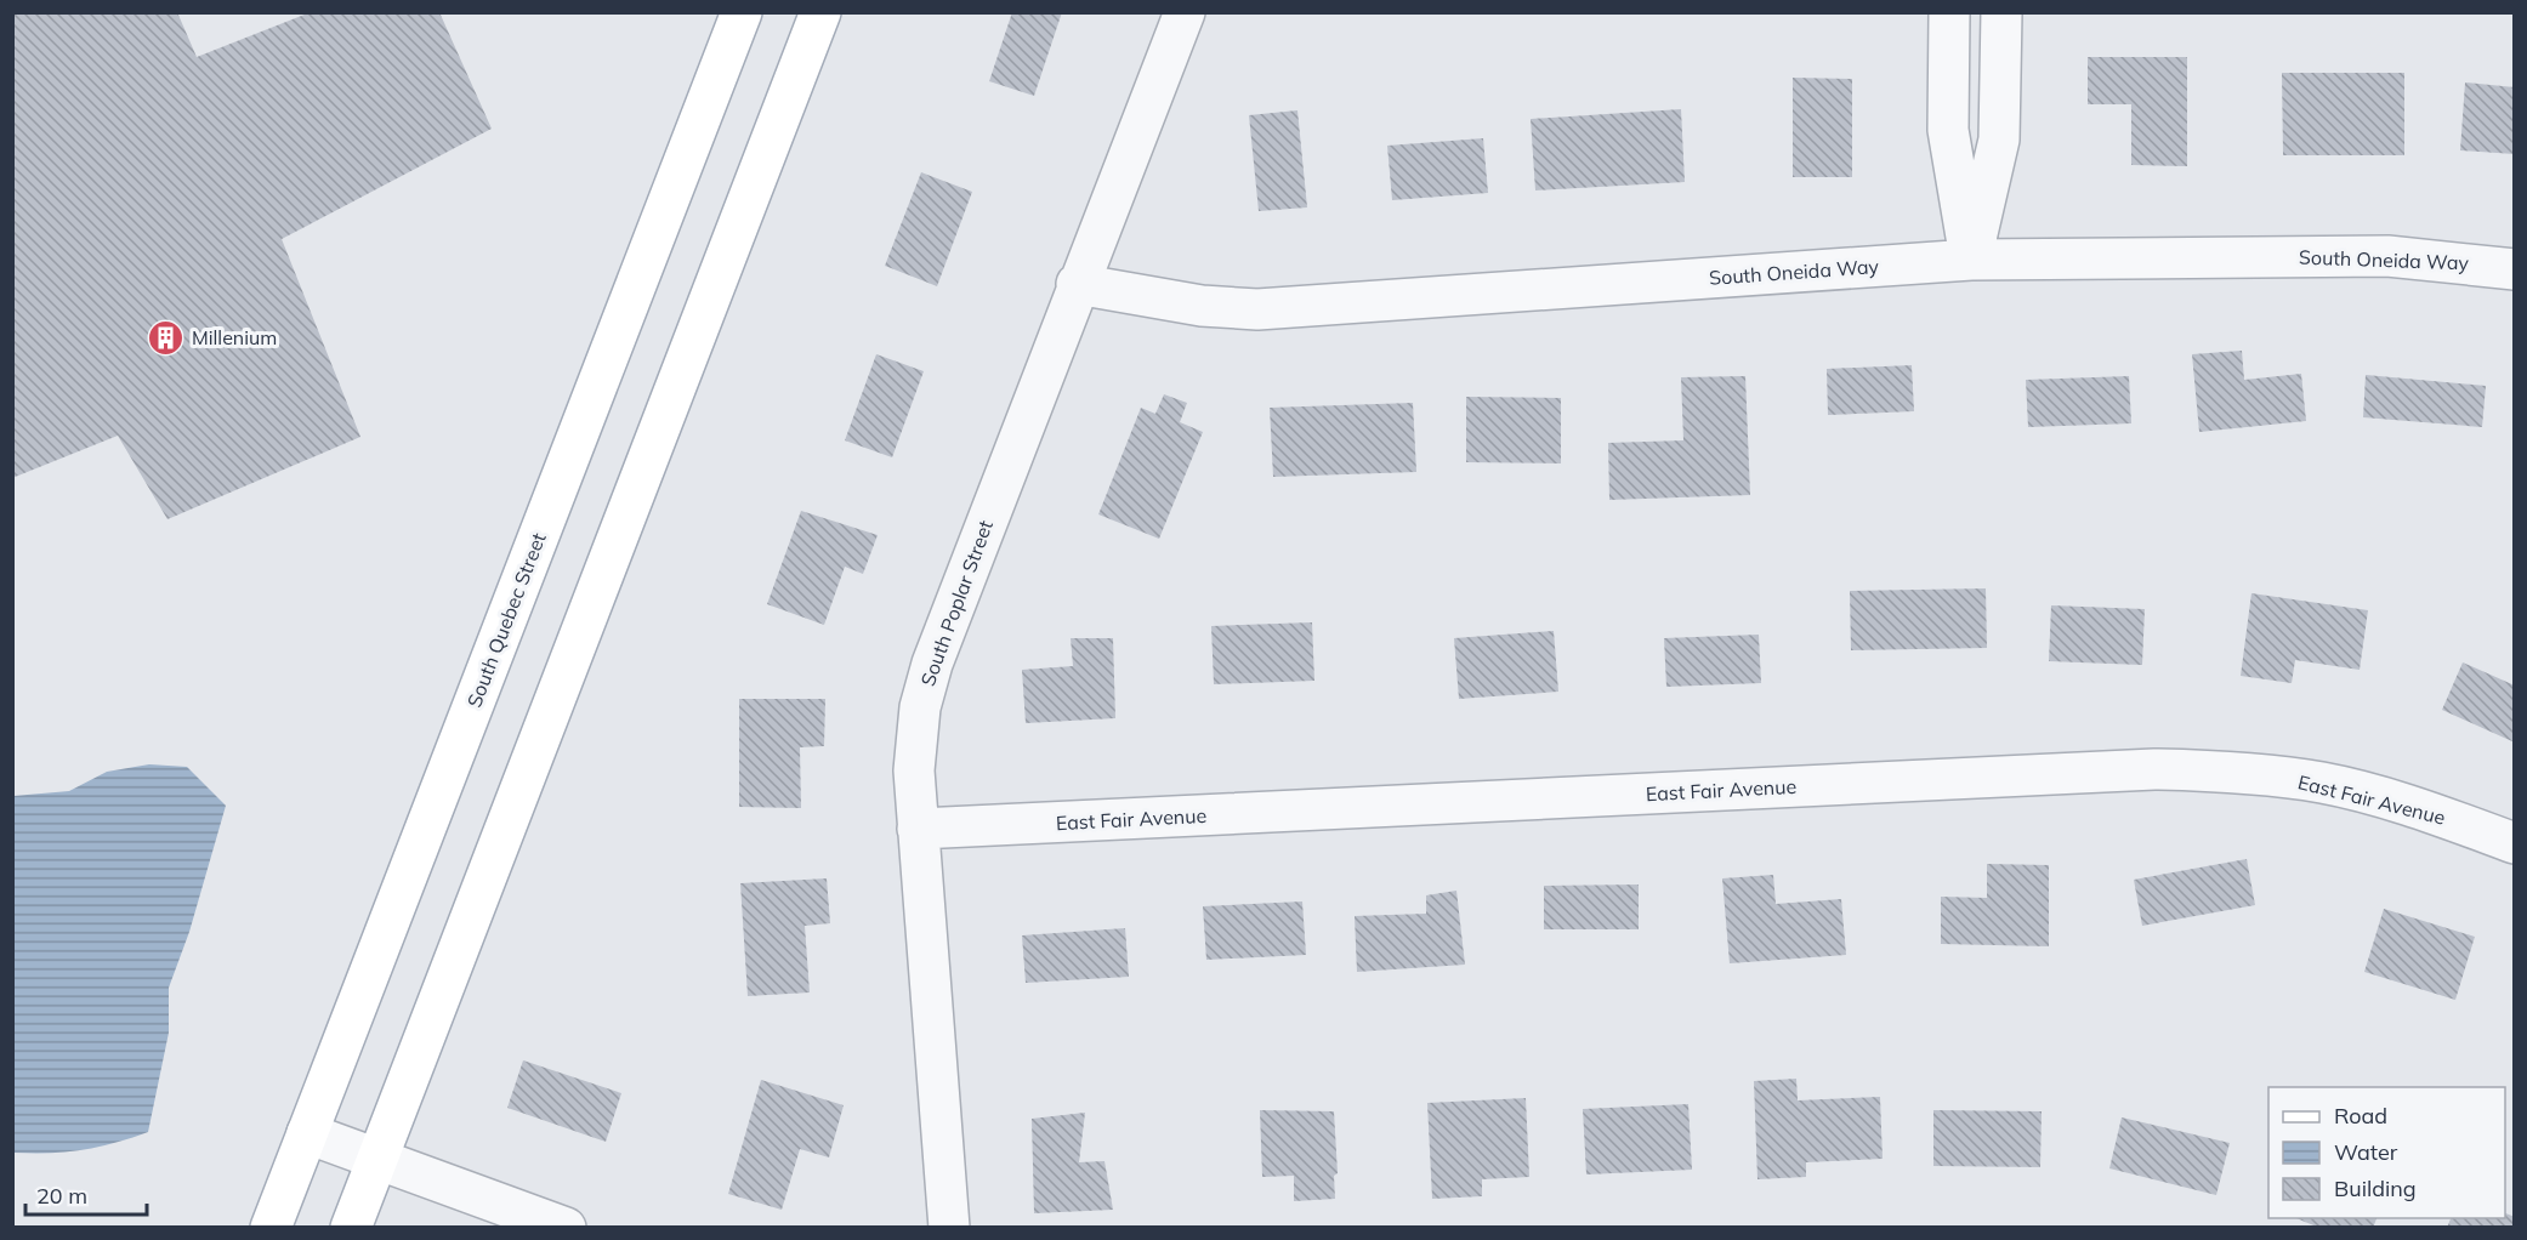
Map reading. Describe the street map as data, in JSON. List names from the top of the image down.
{
  "streets": {
    "main road": ["South Quebec Street"],
    "street": ["South Oneida Way", "South Poplar Street", "East Fair Avenue"]
  },
  "crossings": [
    ["South Oneida Way", "South Poplar Street"],
    ["South Poplar Street", "East Fair Avenue"]
  ],
  "places": {
    "building": ["Millenium"]
  },
  "legend": ["Road", "Water", "Building"],
  "scale_bar": "20 m"
}
